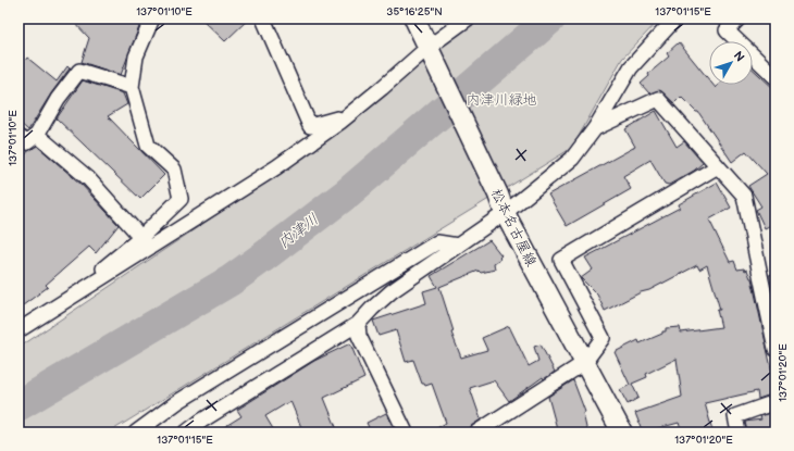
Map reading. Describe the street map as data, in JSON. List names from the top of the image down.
{
  "streets": {
    "main road": ["松本名古屋線"]
  },
  "water": ["内津川"],
  "parks": ["内津川緑地"],
  "north": "top right",
  "coordinates": [
    "137°01'10\"E",
    "35°16'25\"N",
    "137°01'15\"E",
    "137°01'20\"E"
  ]
}
